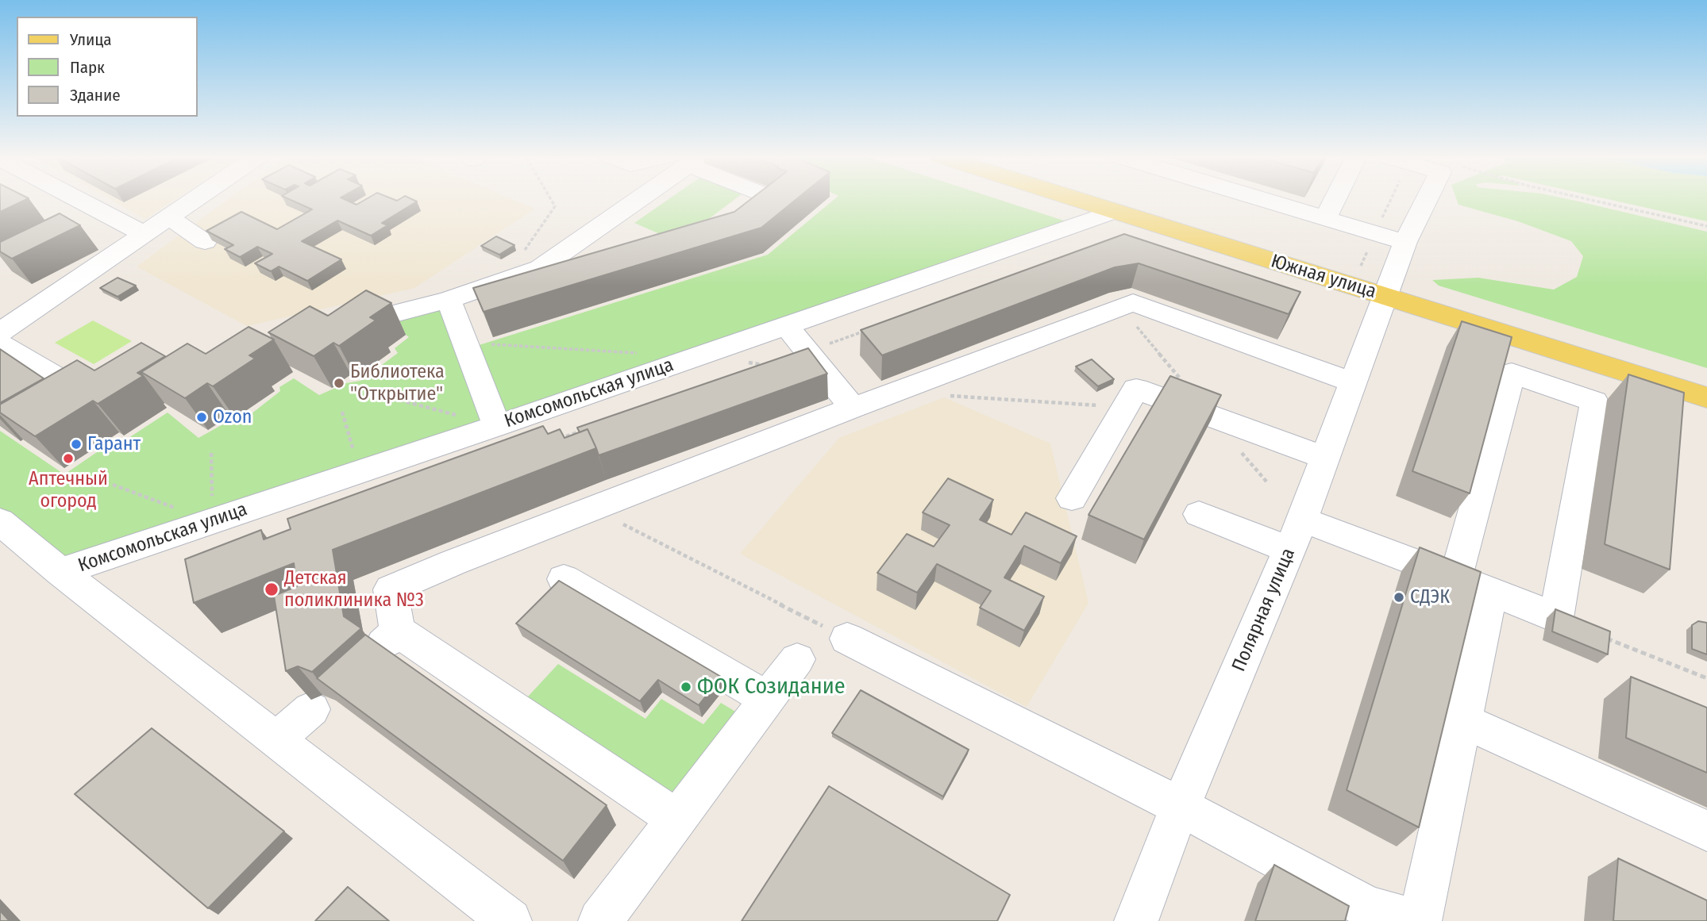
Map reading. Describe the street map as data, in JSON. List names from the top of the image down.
{
  "streets": {
    "main road": ["Южная улица"],
    "street": ["Комсомольская улица", "Полярная улица"]
  },
  "crossings": [
    ["Южная улица", "Комсомольская улица"],
    ["Южная улица", "Полярная улица"]
  ],
  "places": [
    "Библиотека \"Открытие\"",
    "Ozon",
    "Гарант",
    "Аптечный огород",
    "Детская поликлиника №3",
    "СДЭК",
    "ФОК Созидание"
  ],
  "legend": ["Улица", "Парк", "Здание"]
}
